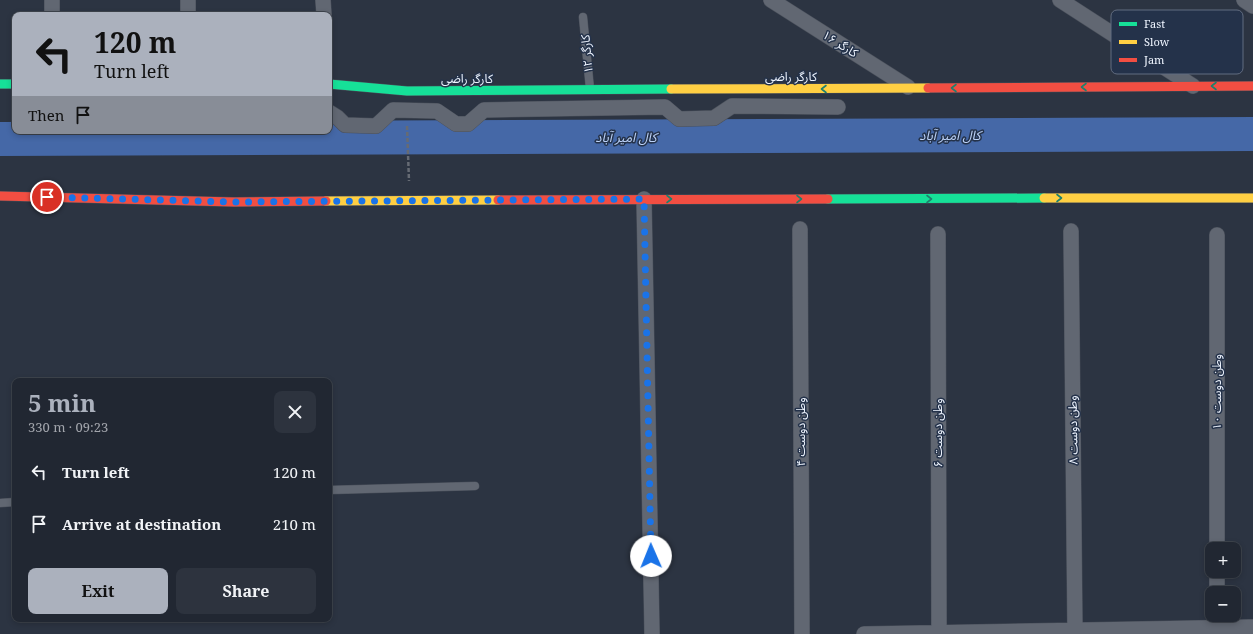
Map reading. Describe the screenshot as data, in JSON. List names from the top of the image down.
{
  "streets": {
    "street": [
      "کارگر ۱۶",
      "کارگر راضی",
      "وطن دوست ۱۰",
      "وطن دوست ۸",
      "وطن دوست ۴",
      "وطن دوست ۶"
    ],
    "lane": ["کارگر ۱۲"]
  },
  "crossings": [
    ["کارگر ۱۶", "کارگر راضی"],
    ["کارگر ۱۲", "کارگر راضی"]
  ],
  "water": ["کال امیر آباد"],
  "legend": ["Fast", "Slow", "Jam"],
  "page": {
    "turn": ["120 m", "Turn left"],
    "then": "Then",
    "heading": ["5 min", "330 m · 09:23"],
    "list": [
      {
        "name": "Turn left",
        "value": "120 m"
      },
      {
        "name": "Arrive at destination",
        "value": "210 m"
      }
    ],
    "map_buttons": ["+", "−"],
    "buttons": ["Exit", "Share"]
  }
}
